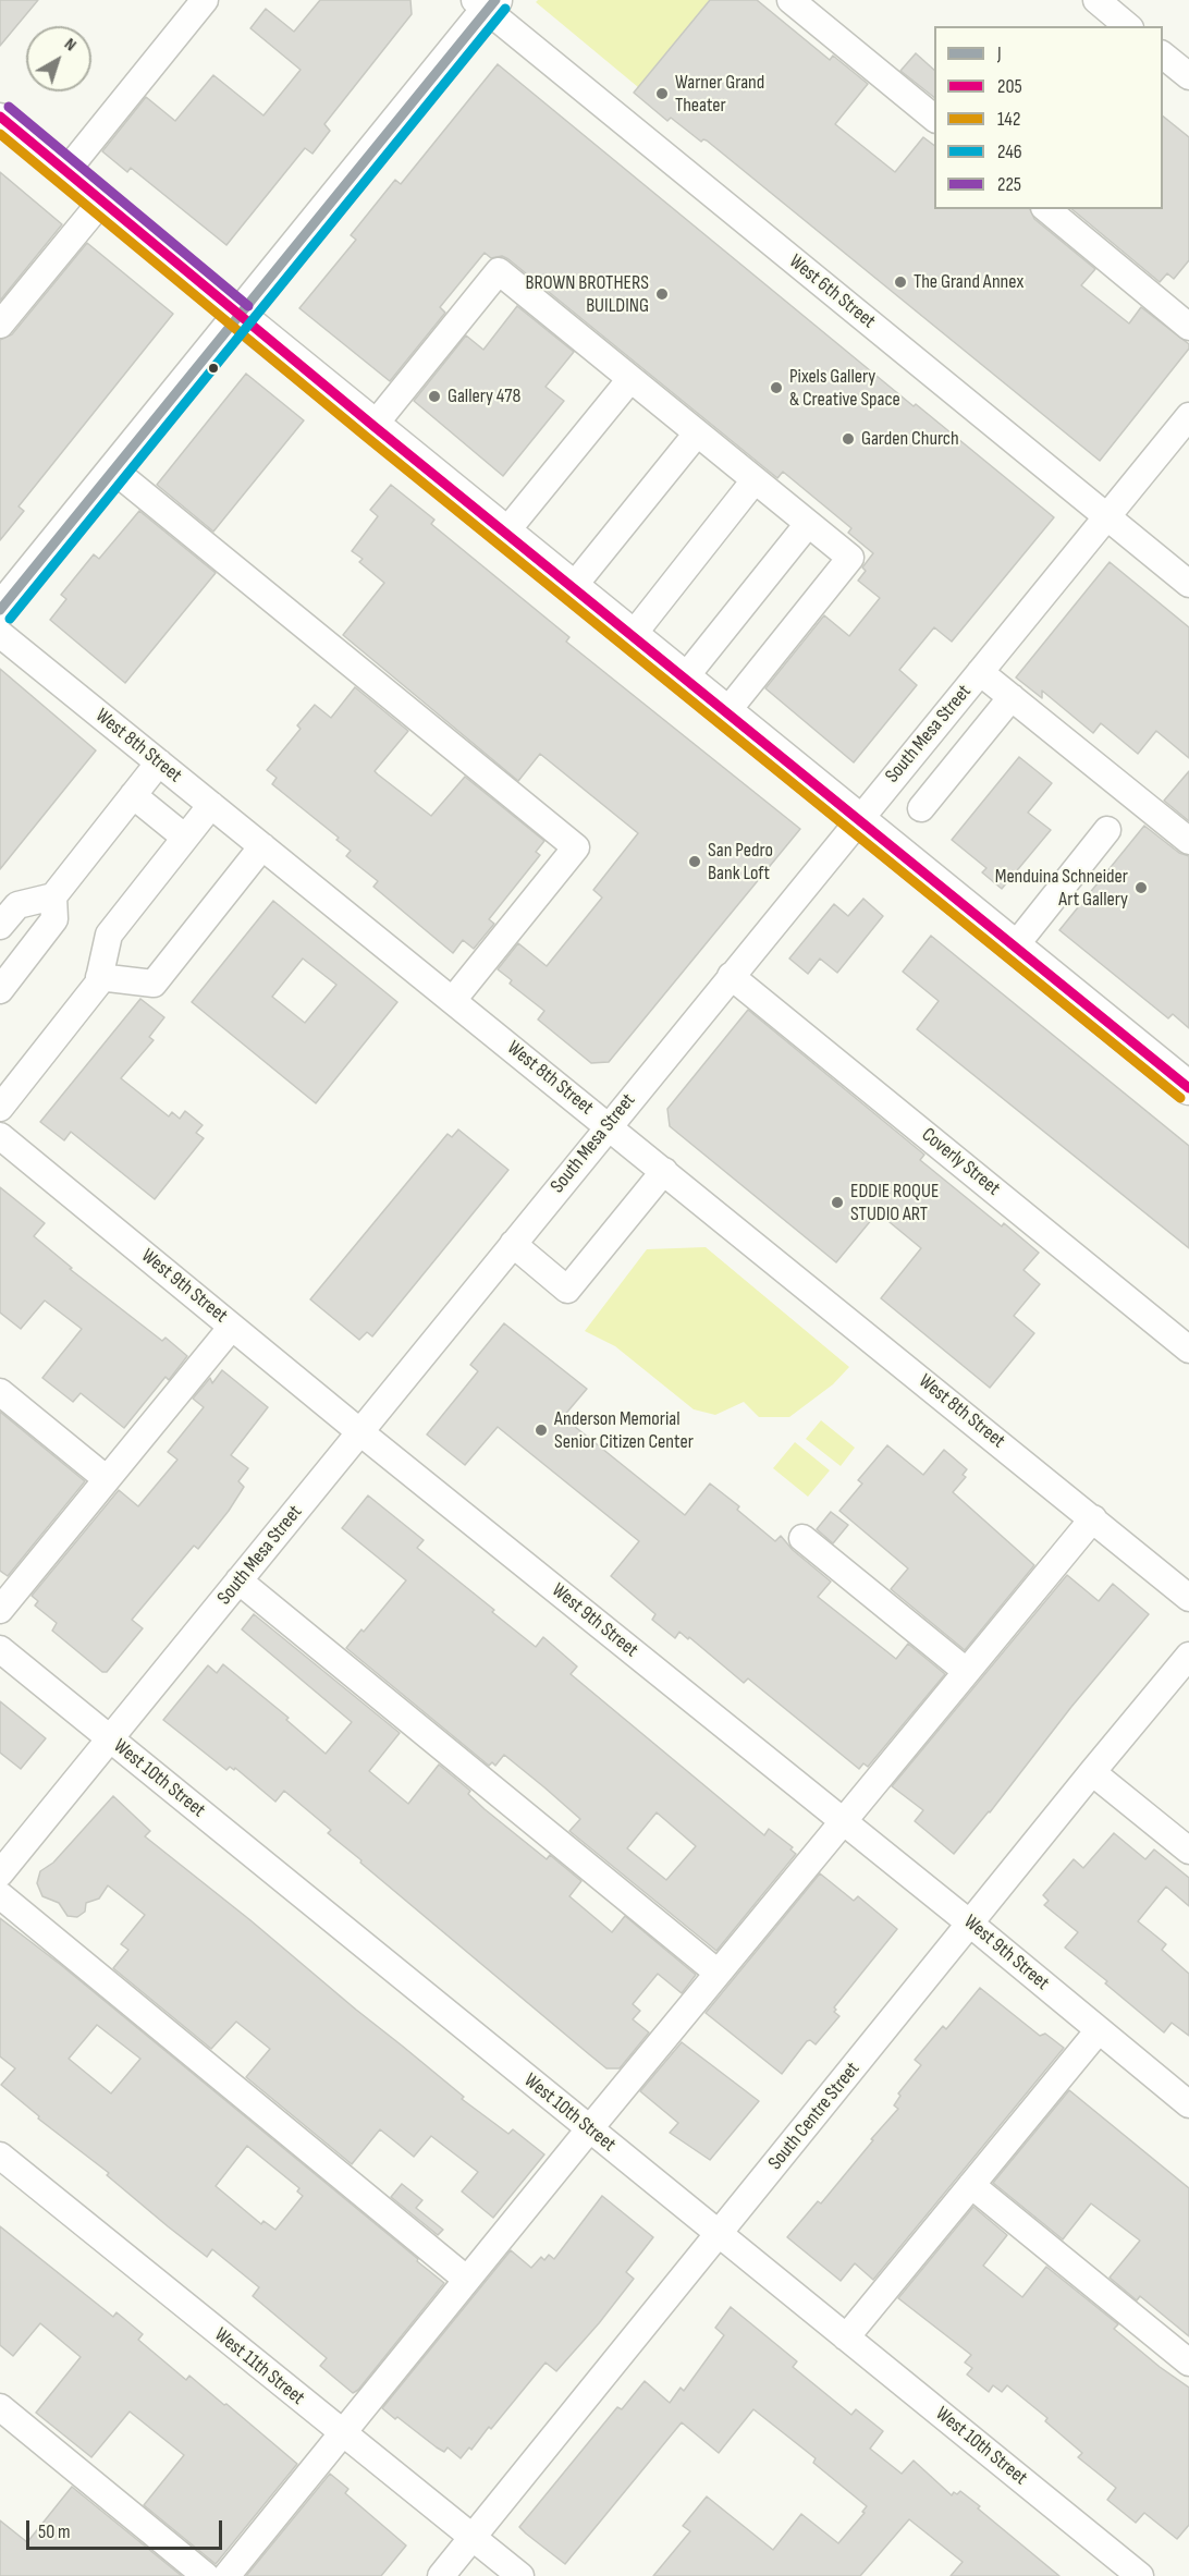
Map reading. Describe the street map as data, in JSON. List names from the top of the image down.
{
  "streets": {
    "street": [
      "West 6th Street",
      "South Mesa Street",
      "West 8th Street",
      "Coverly Street",
      "West 9th Street",
      "West 10th Street",
      "South Centre Street",
      "West 11th Street"
    ]
  },
  "crossings": [
    ["West 6th Street", "South Mesa Street"],
    ["South Mesa Street", "West 8th Street"],
    ["South Mesa Street", "Coverly Street"],
    ["South Mesa Street", "West 9th Street"],
    ["South Mesa Street", "West 10th Street"],
    ["West 9th Street", "South Centre Street"],
    ["West 10th Street", "South Centre Street"],
    ["South Centre Street", "West 11th Street"]
  ],
  "places": [
    "Warner Grand Theater",
    "The Grand Annex",
    "BROWN BROTHERS BUILDING",
    "Pixels Gallery & Creative Space",
    "Gallery 478",
    "Garden Church",
    "San Pedro Bank Loft",
    "Menduina Schneider Art Gallery",
    "EDDIE ROQUE STUDIO ART",
    "Anderson Memorial Senior Citizen Center"
  ],
  "lines": [
    "transit line J",
    "transit line 246",
    "transit line 225",
    "transit line 205",
    "transit line 142"
  ],
  "legend": [
    "J",
    "205",
    "142",
    "246",
    "225"
  ],
  "scale_bar": "50 m",
  "north": "top right"
}
